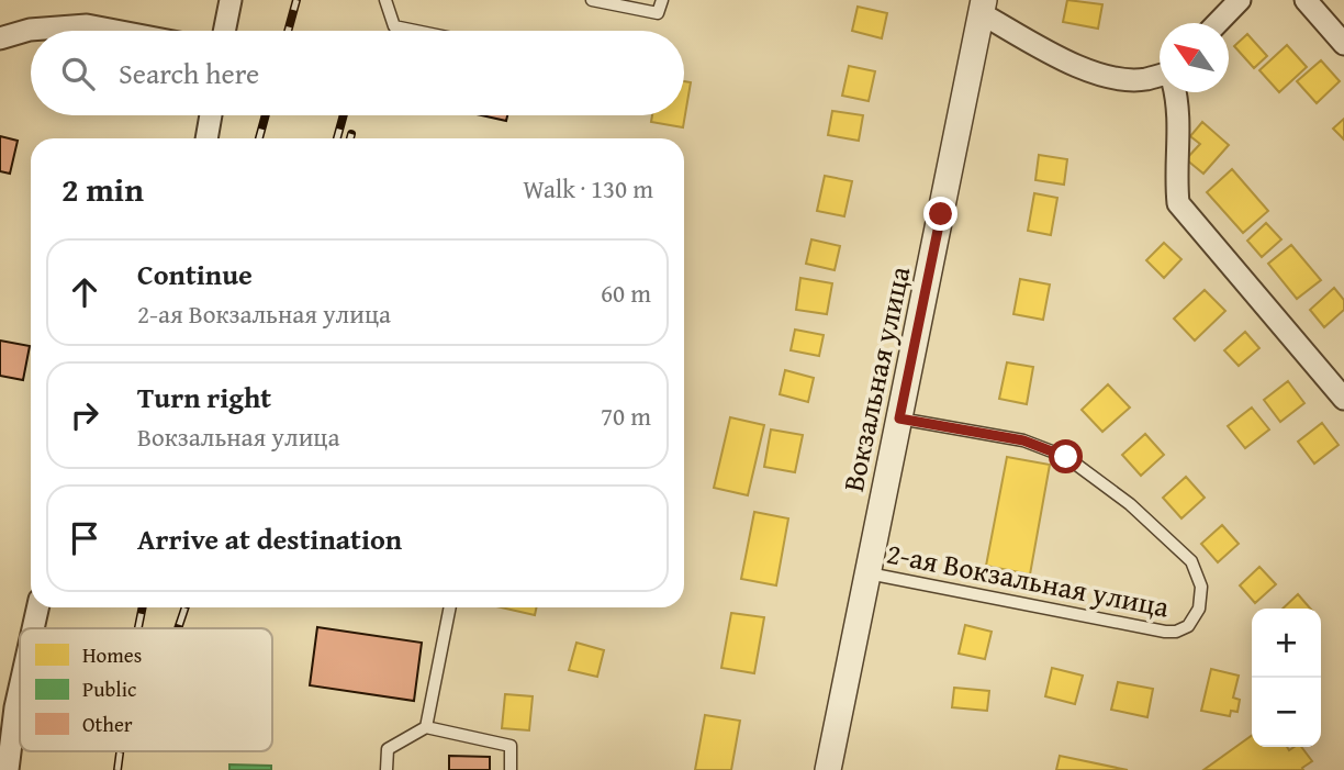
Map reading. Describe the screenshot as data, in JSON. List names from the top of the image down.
{
  "streets": {
    "street": ["Вокзальная улица"],
    "lane": ["2-ая Вокзальная улица"]
  },
  "crossings": [
    ["Вокзальная улица", "2-ая Вокзальная улица"]
  ],
  "legend": ["Homes", "Public", "Other"],
  "north": "top left",
  "page": {
    "search": "Search here",
    "heading": ["2 min", "Walk · 130 m"],
    "list": [
      ["Continue", "2-ая Вокзальная улица", "60 m"],
      ["Turn right", "Вокзальная улица", "70 m"],
      "Arrive at destination"
    ],
    "map_buttons": ["+", "−"]
  }
}
